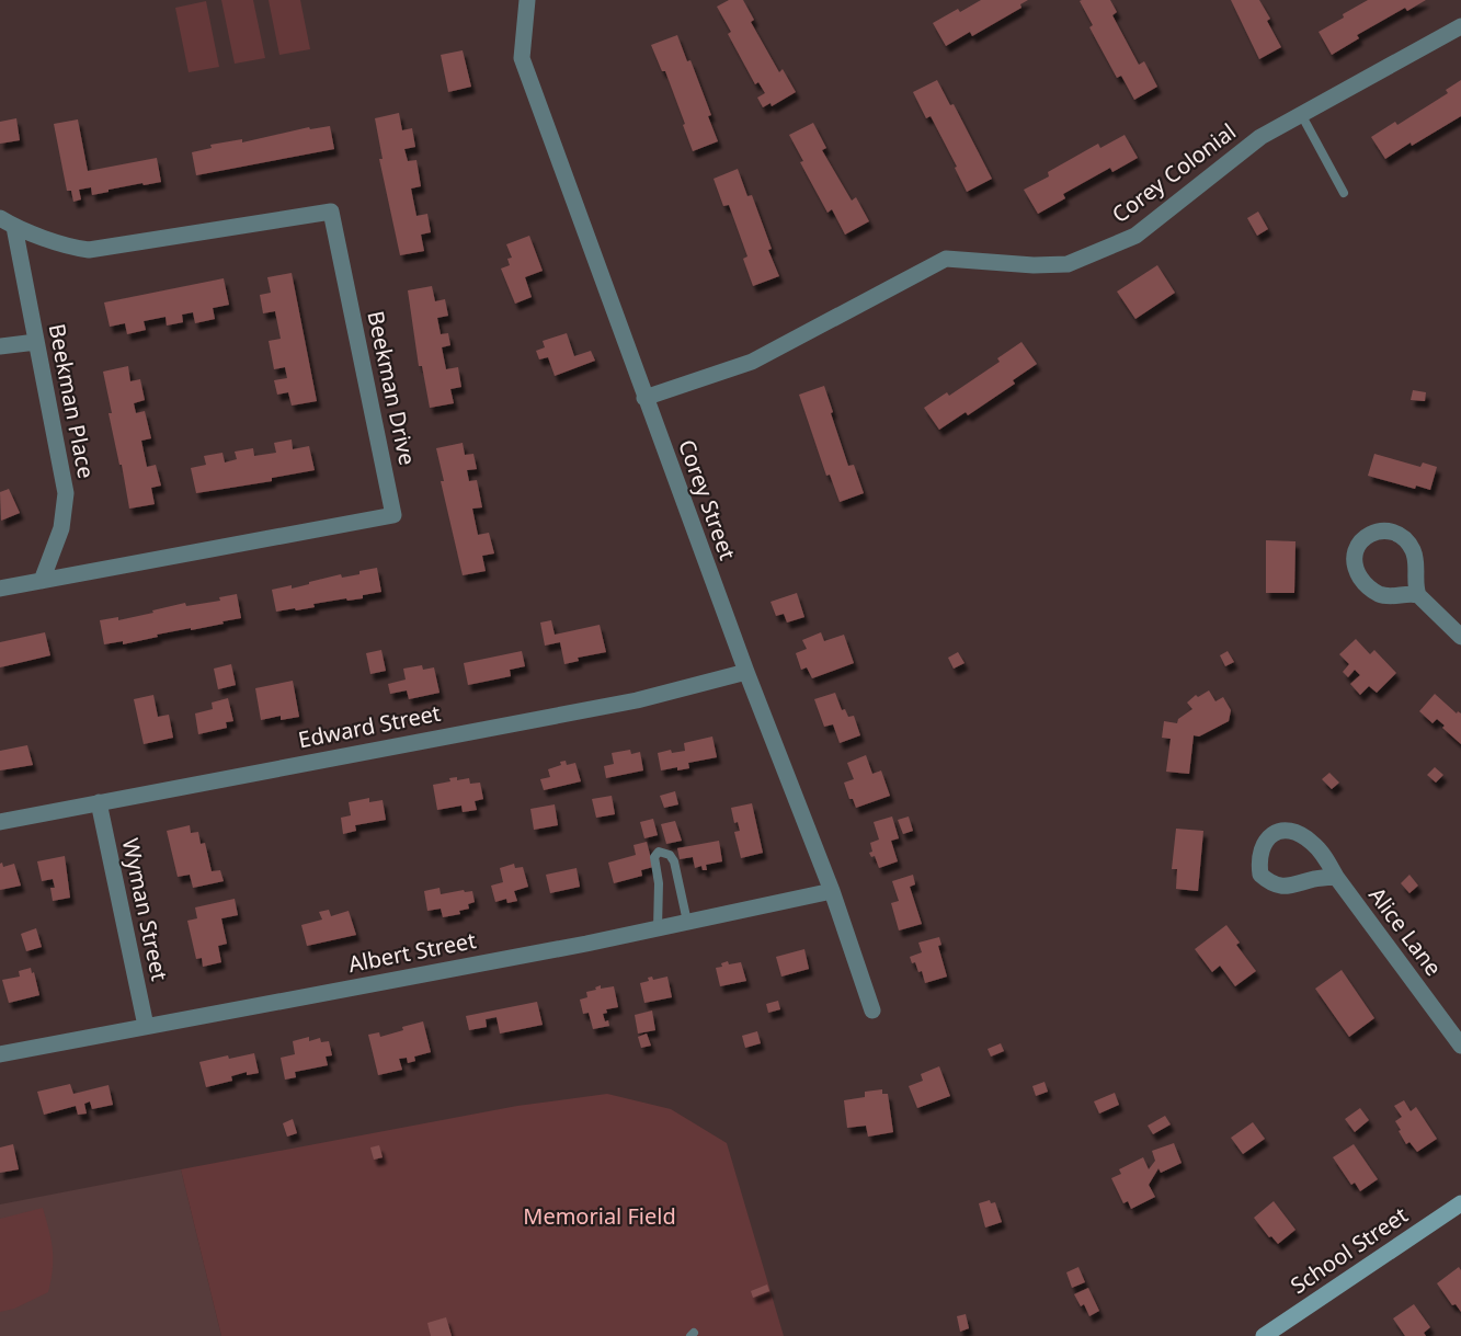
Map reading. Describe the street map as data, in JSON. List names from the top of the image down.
{
  "streets": {
    "street": [
      "Corey Colonial",
      "Beekman Drive",
      "Beekman Place",
      "Corey Street",
      "Edward Street",
      "Wyman Street",
      "Alice Lane",
      "Albert Street",
      "School Street"
    ]
  },
  "crossings": [
    ["Corey Colonial", "Corey Street"],
    ["Beekman Drive", "Beekman Place"],
    ["Corey Street", "Edward Street"],
    ["Corey Street", "Albert Street"],
    ["Edward Street", "Wyman Street"],
    ["Wyman Street", "Albert Street"]
  ],
  "parks": ["Memorial Field"]
}
